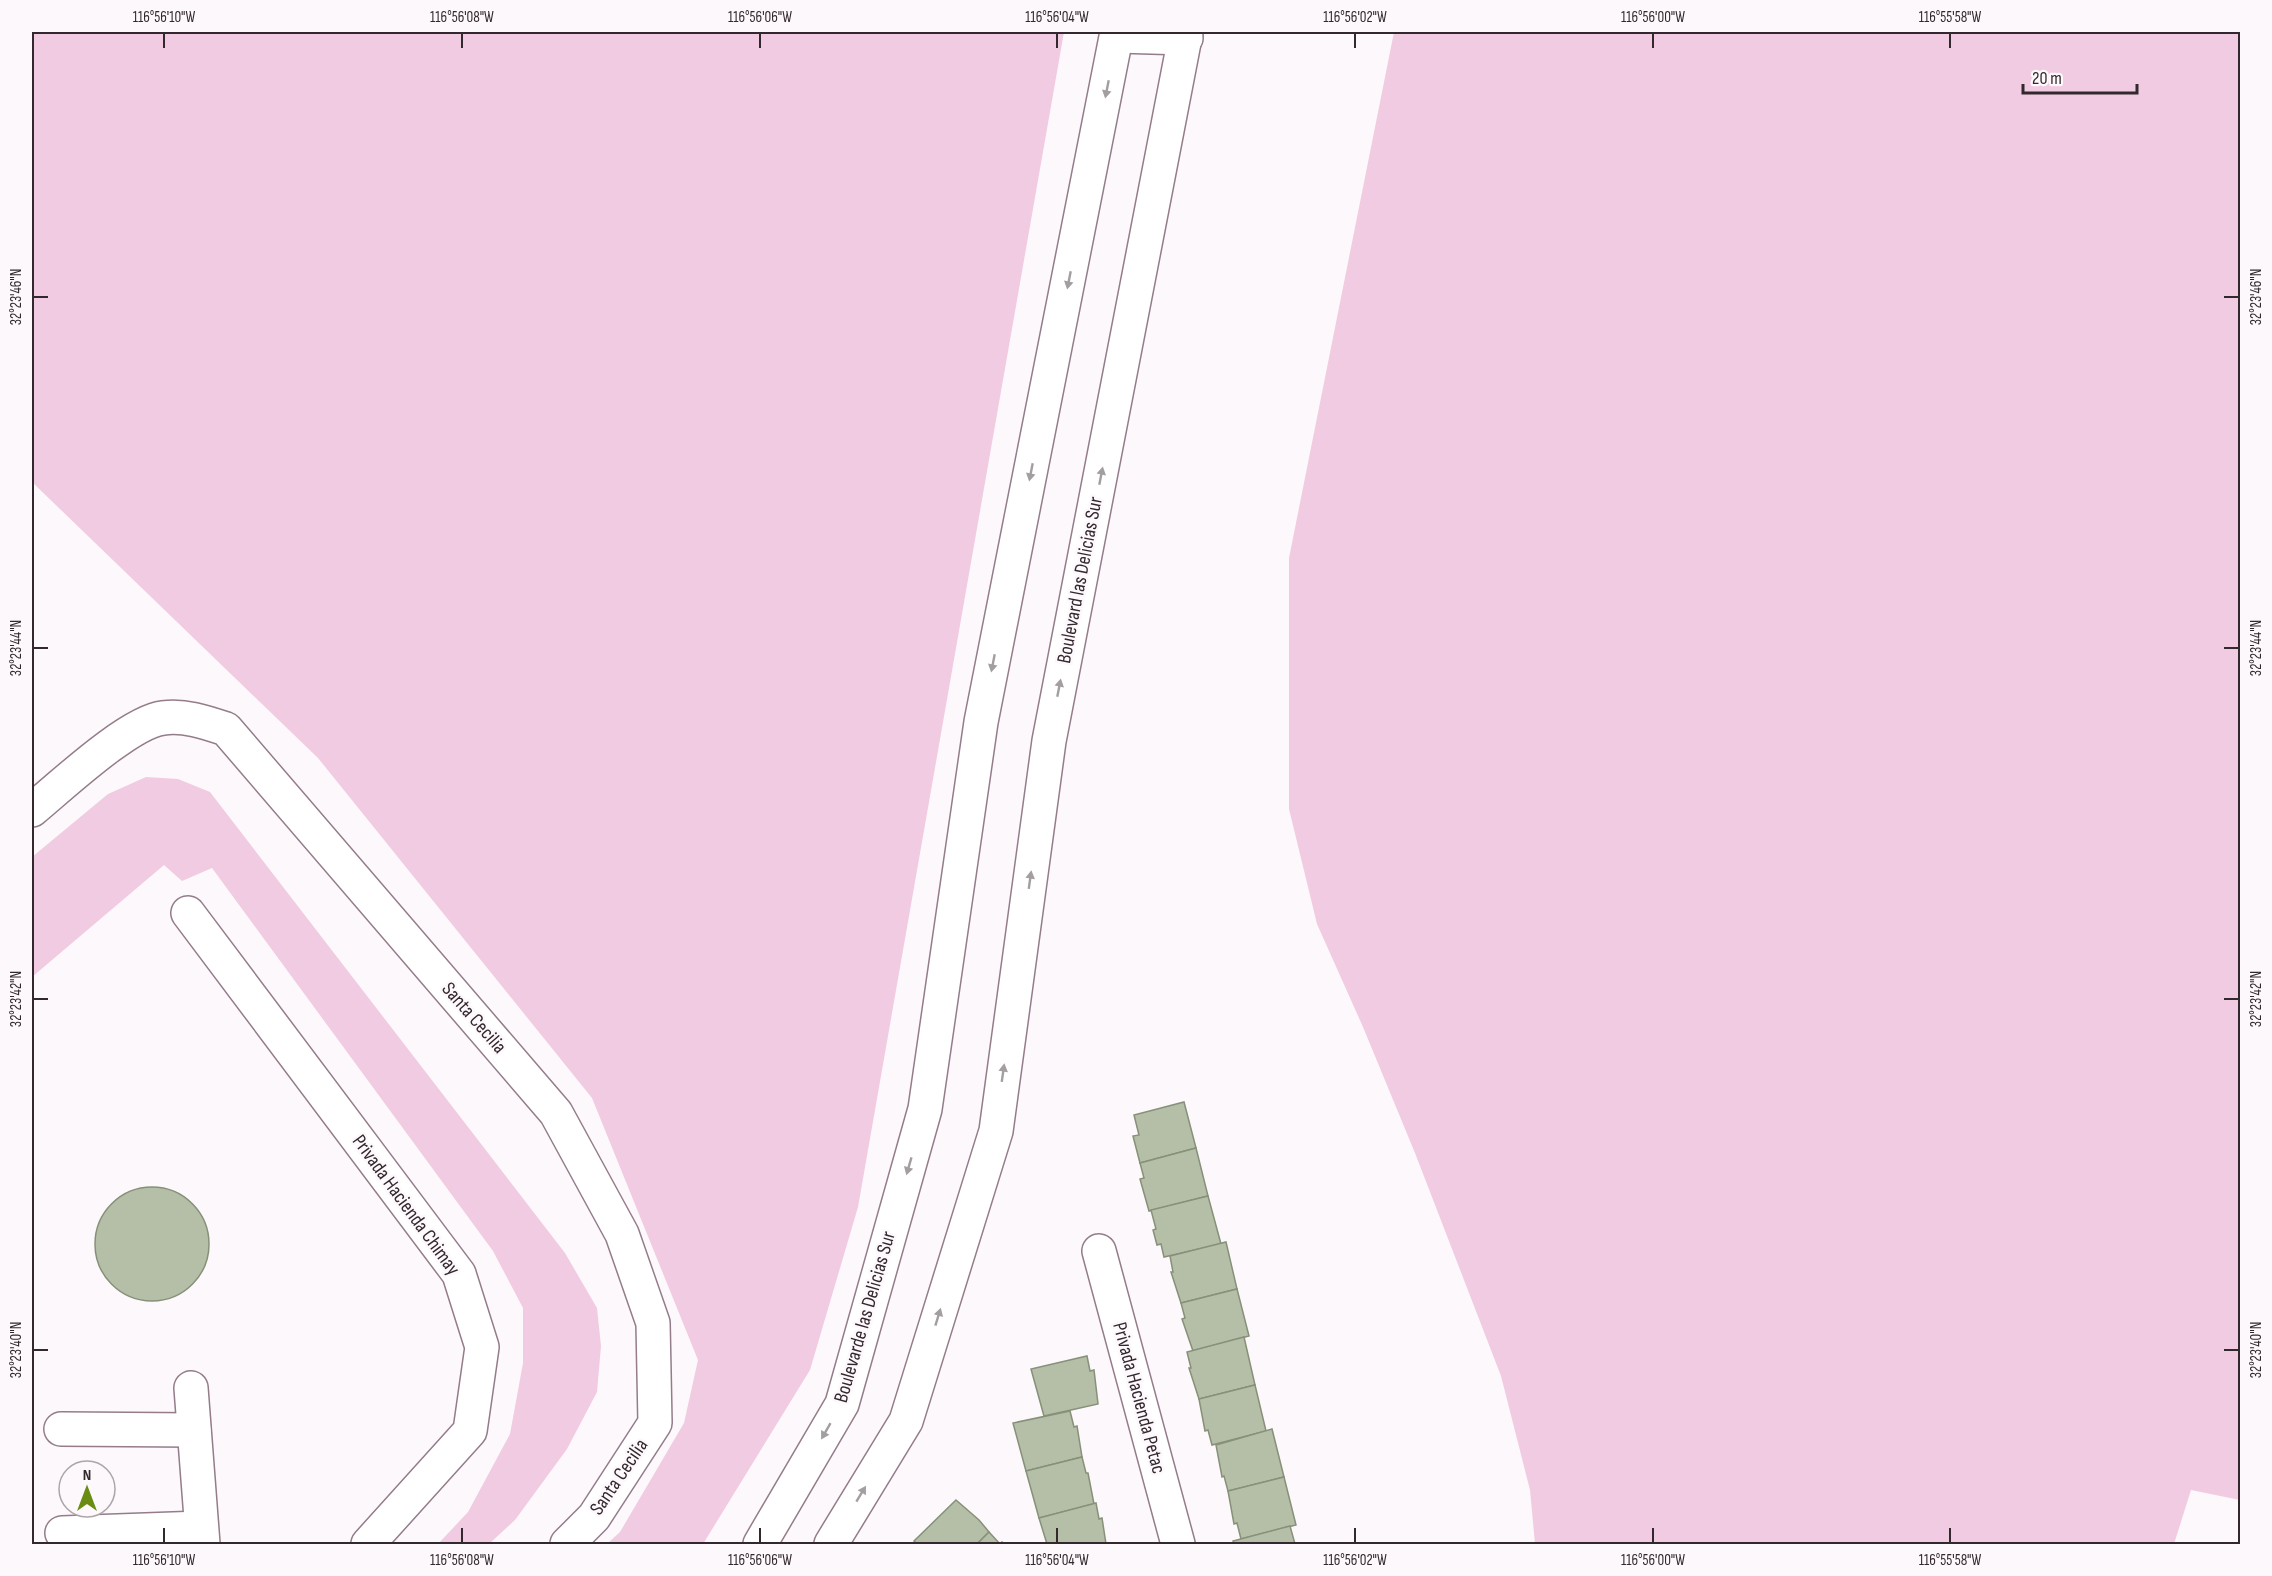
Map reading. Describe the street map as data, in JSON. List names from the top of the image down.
{
  "streets": {
    "main road": [
      "Boulevard las Delicias Sur",
      "Santa Cecilia",
      "Privada Hacienda Chimay",
      "Boulevarde las Delicias Sur",
      "Privada Hacienda Petac"
    ]
  },
  "one_way": ["Boulevard las Delicias Sur", "Boulevarde las Delicias Sur"],
  "scale_bar": "20 m",
  "north": "top",
  "coordinates": [
    "116°56'10\"W",
    "116°56'08\"W",
    "116°56'06\"W",
    "116°56'04\"W",
    "116°56'02\"W",
    "116°56'00\"W",
    "116°55'58\"W",
    "32°23'46\"N",
    "32°23'44\"N",
    "32°23'42\"N",
    "32°23'40\"N"
  ]
}
